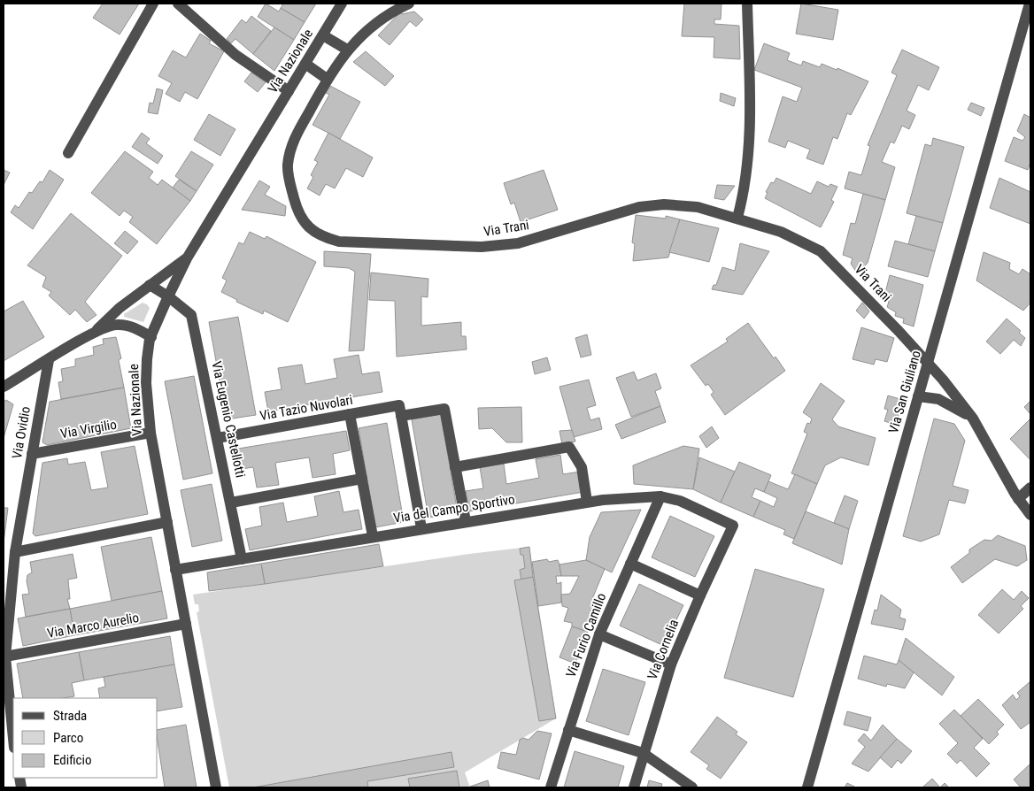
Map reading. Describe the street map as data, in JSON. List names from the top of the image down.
{
  "streets": {
    "street": [
      "Via Nazionale",
      "Via Trani",
      "Via San Giuliano",
      "Via Tazio Nuvolari",
      "Via Eugenio Castellotti",
      "Via Virgilio",
      "Via Ovidio",
      "Via del Campo Sportivo",
      "Via Marco Aurelio",
      "Via Furio Camillo",
      "Via Cornelia"
    ]
  },
  "crossings": [
    ["Via Nazionale", "Via Eugenio Castellotti"],
    ["Via Nazionale", "Via Virgilio"],
    ["Via Nazionale", "Via del Campo Sportivo"],
    ["Via Nazionale", "Via Marco Aurelio"],
    ["Via Trani", "Via San Giuliano"],
    ["Via Tazio Nuvolari", "Via Eugenio Castellotti"],
    ["Via Eugenio Castellotti", "Via del Campo Sportivo"],
    ["Via Virgilio", "Via Ovidio"],
    ["Via Ovidio", "Via Marco Aurelio"],
    ["Via del Campo Sportivo", "Via Furio Camillo"],
    ["Via del Campo Sportivo", "Via Cornelia"]
  ],
  "legend": ["Strada", "Parco", "Edificio"]
}
